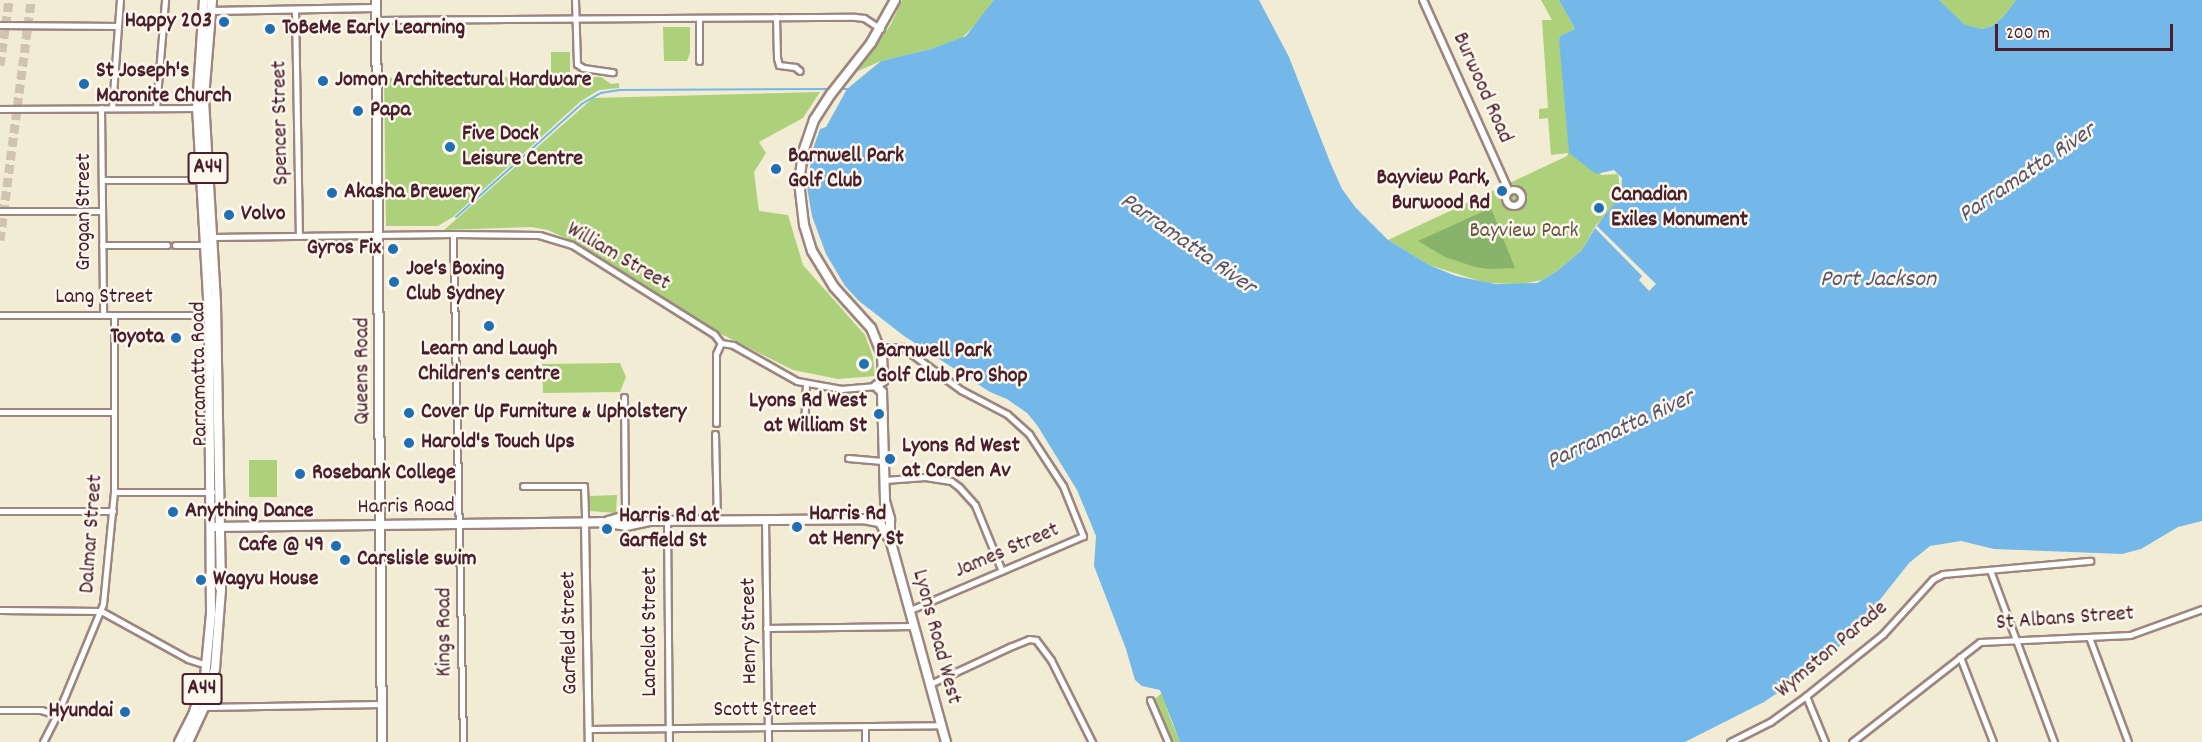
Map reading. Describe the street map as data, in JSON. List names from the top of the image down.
{
  "streets": {
    "main road": [
      "A44",
      "Queens Road",
      "Parramatta Road",
      "Harris Road",
      "Lyons Road West"
    ],
    "street": [
      "Burwood Road",
      "Spencer Street",
      "Grogan Street",
      "William Street",
      "Lang Street",
      "Dalmar Street",
      "James Street",
      "St Albans Street",
      "Henry Street",
      "Kings Road",
      "Lancelot Street",
      "Garfield Street",
      "Wymston Parade",
      "Scott Street"
    ]
  },
  "crossings": [
    ["Spencer Street", "William Street"],
    ["Grogan Street", "Lang Street"],
    ["William Street", "Queens Road"],
    ["William Street", "Parramatta Road"],
    ["William Street", "Kings Road"],
    ["Lang Street", "Parramatta Road"],
    ["Lang Street", "Dalmar Street"],
    ["Queens Road", "Harris Road"],
    ["Parramatta Road", "Harris Road"],
    ["Harris Road", "Henry Street"],
    ["Harris Road", "Kings Road"],
    ["Harris Road", "Lancelot Street"],
    ["Harris Road", "Garfield Street"],
    ["Harris Road", "Lyons Road West"],
    ["James Street", "Lyons Road West"],
    ["Henry Street", "Scott Street"],
    ["Lancelot Street", "Scott Street"],
    ["Garfield Street", "Scott Street"],
    ["Lyons Road West", "Scott Street"]
  ],
  "water": ["Parramatta River", "Port Jackson"],
  "parks": ["Bayview Park"],
  "places": [
    "Happy 203",
    "ToBeMe Early Learning",
    "Jomon Architectural Hardware",
    "St Joseph's Maronite Church",
    "Papa",
    "Five Dock Leisure Centre",
    "Barnwell Park Golf Club",
    "Bayview Park, Burwood Rd",
    "Akasha Brewery",
    "Canadian Exiles Monument",
    "Volvo",
    "Gyros Fix",
    "Joe's Boxing Club Sydney",
    "Learn and Laugh Children's centre",
    "Toyota",
    "Barnwell Park Golf Club Pro Shop",
    "Cover Up Furniture & Upholstery",
    "Lyons Rd West at William St",
    "Harold's Touch Ups",
    "Lyons Rd West at Corden Av",
    "Rosebank College",
    "Anything Dance",
    "Harris Rd at Henry St",
    "Harris Rd at Garfield St",
    "Cafe @ 49",
    "Carslisle swim",
    "Wagyu House",
    "Hyundai"
  ],
  "scale_bar": "200 m"
}
